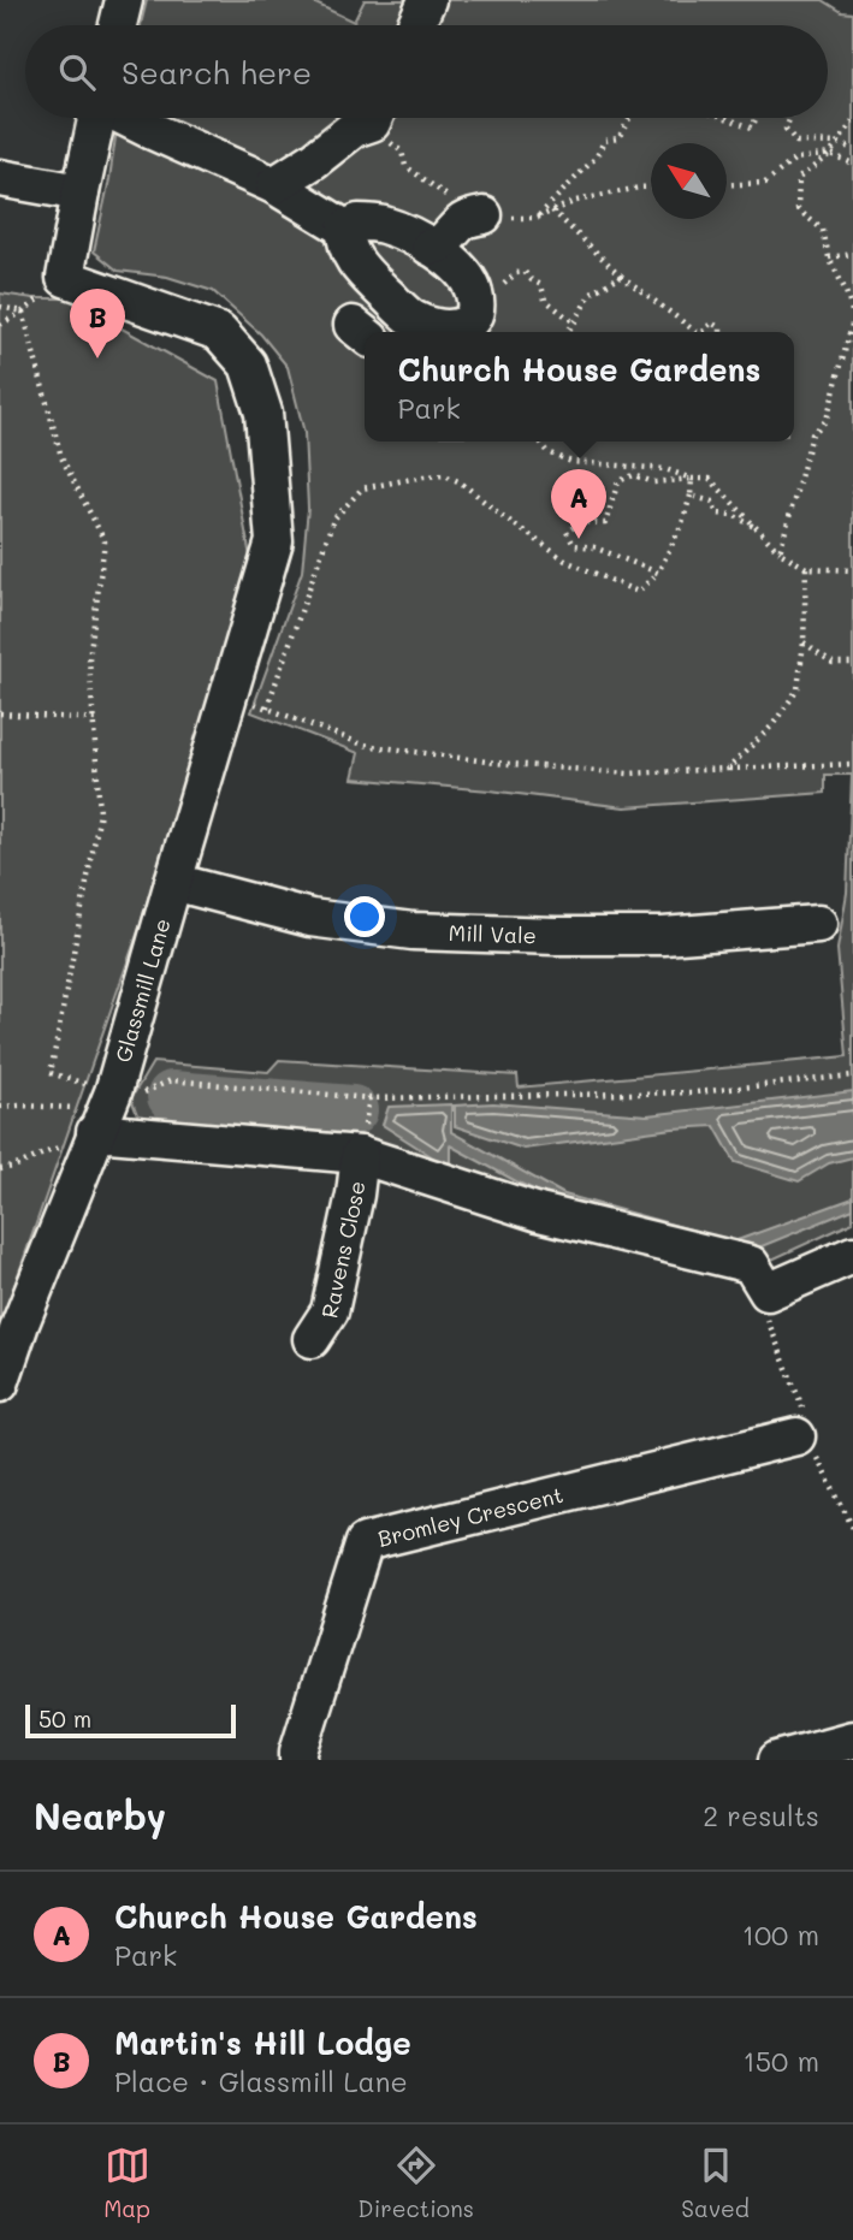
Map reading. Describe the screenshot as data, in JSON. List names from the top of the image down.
{
  "streets": {
    "street": [
      "Mill Vale",
      "Glassmill Lane",
      "Ravens Close",
      "Bromley Crescent"
    ]
  },
  "crossings": [
    ["Mill Vale", "Glassmill Lane"]
  ],
  "scale_bar": "50 m",
  "north": "top left",
  "page": {
    "search": "Search here",
    "pins": ["B", "A"],
    "popup": ["Church House Gardens", "Park"],
    "scale": "50 m",
    "heading": ["Nearby", "2 results"],
    "list": [
      {
        "mark": "A",
        "name": "Church House Gardens",
        "note": "Park",
        "value": "100 m"
      },
      {
        "mark": "B",
        "name": "Martin's Hill Lodge",
        "note": "Place · Glassmill Lane",
        "value": "150 m"
      }
    ],
    "nav": ["Map", "Directions", "Saved"]
  }
}
